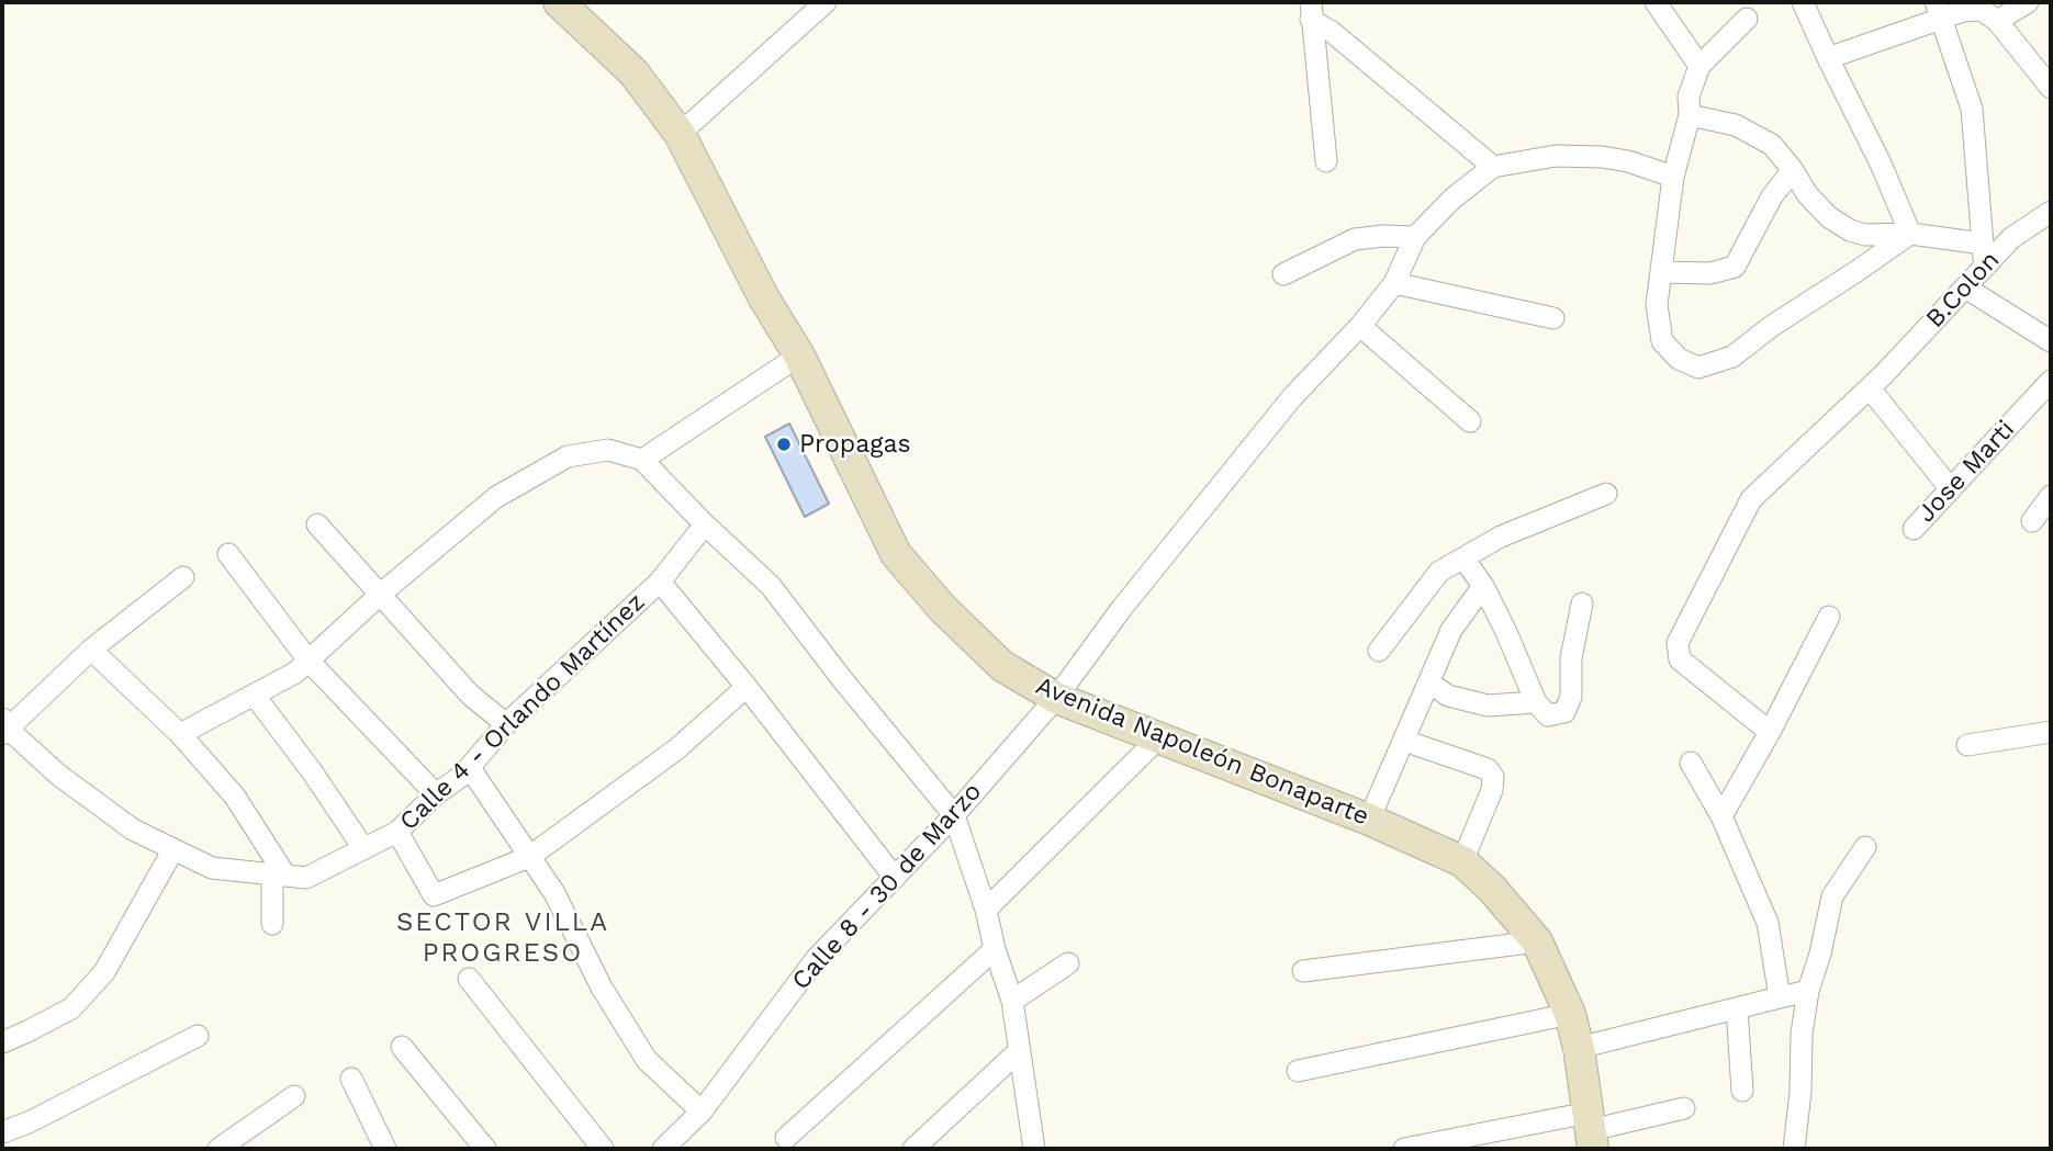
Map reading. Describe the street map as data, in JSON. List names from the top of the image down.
{
  "streets": {
    "main road": ["Avenida Napoleón Bonaparte"],
    "street": [
      "B.Colon",
      "Jose Marti",
      "Calle 4 - Orlando Martínez",
      "Calle 8 - 30 de Marzo"
    ]
  },
  "crossings": [
    ["Avenida Napoleón Bonaparte", "Calle 8 - 30 de Marzo"]
  ],
  "districts": ["SECTOR VILLA PROGRESO"],
  "places": ["Propagas"]
}
